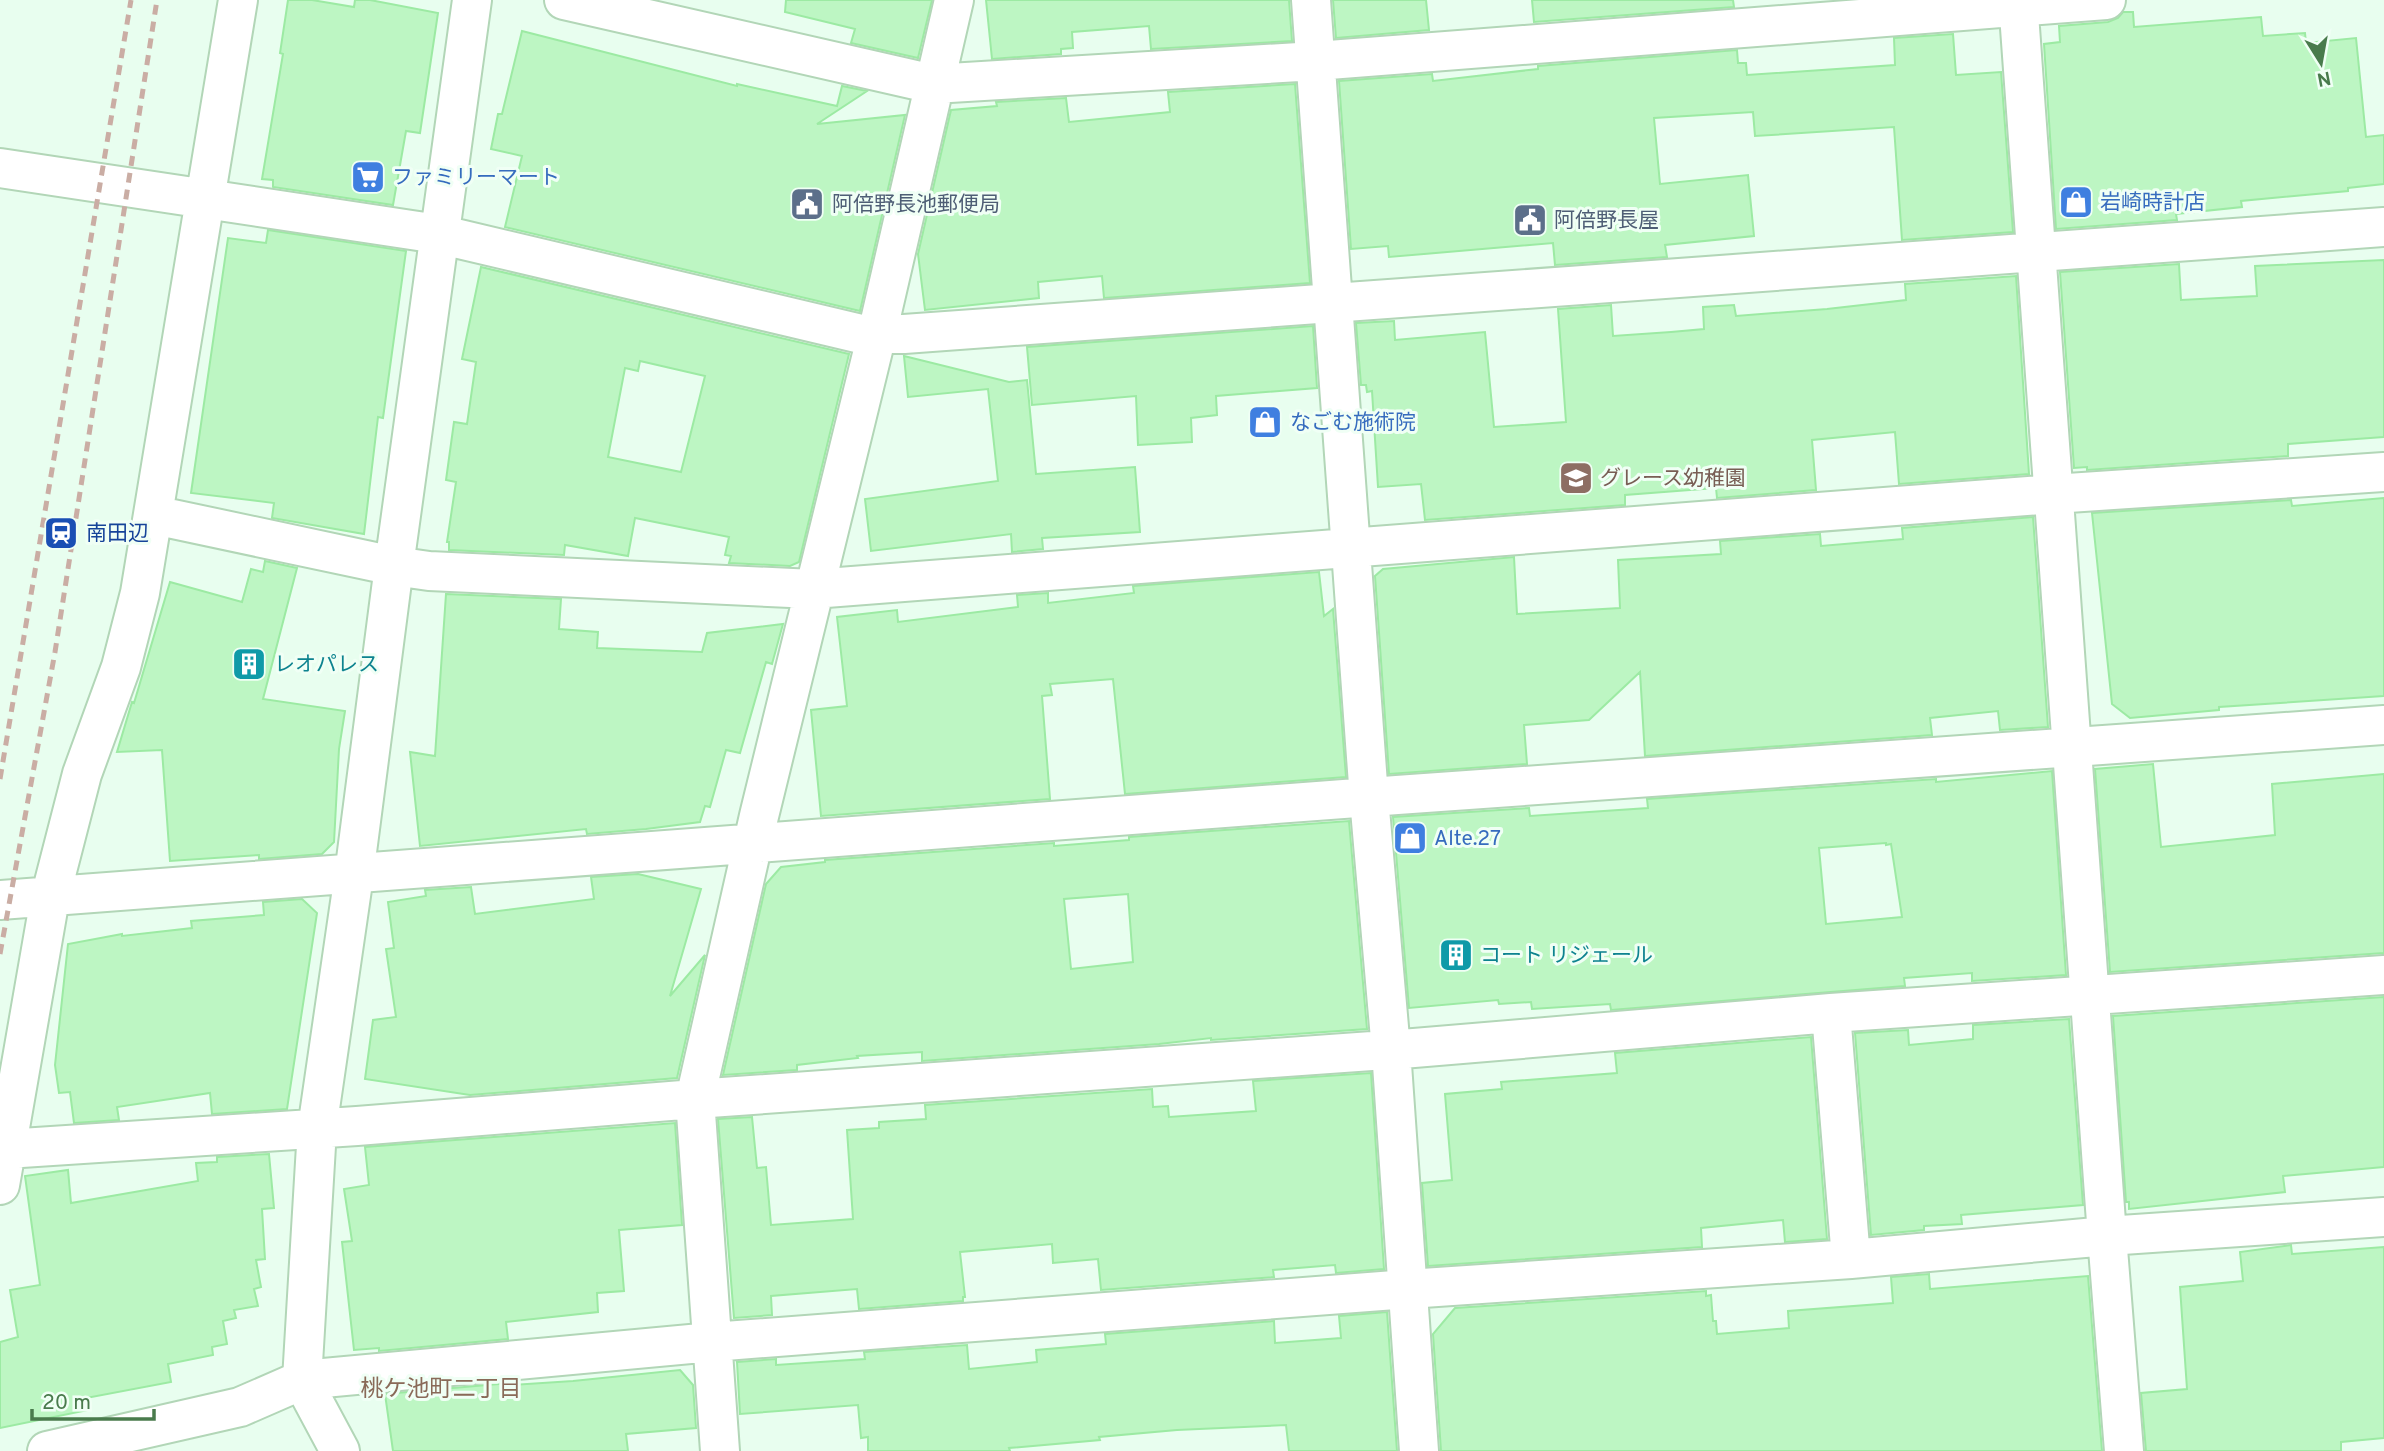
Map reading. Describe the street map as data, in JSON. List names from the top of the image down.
{
  "districts": ["桃ケ池町二丁目"],
  "places": {
    "supermarket": ["ファミリーマート"],
    "shop": ["岩崎時計店", "なごむ施術院", "Alte.27"],
    "public building": ["阿倍野長池郵便局", "阿倍野長屋"],
    "school or university": ["グレース幼稚園"],
    "station": ["南田辺"],
    "building": ["レオパレス", "コート リジェール"]
  },
  "scale_bar": "20 m",
  "north": "bottom"
}
